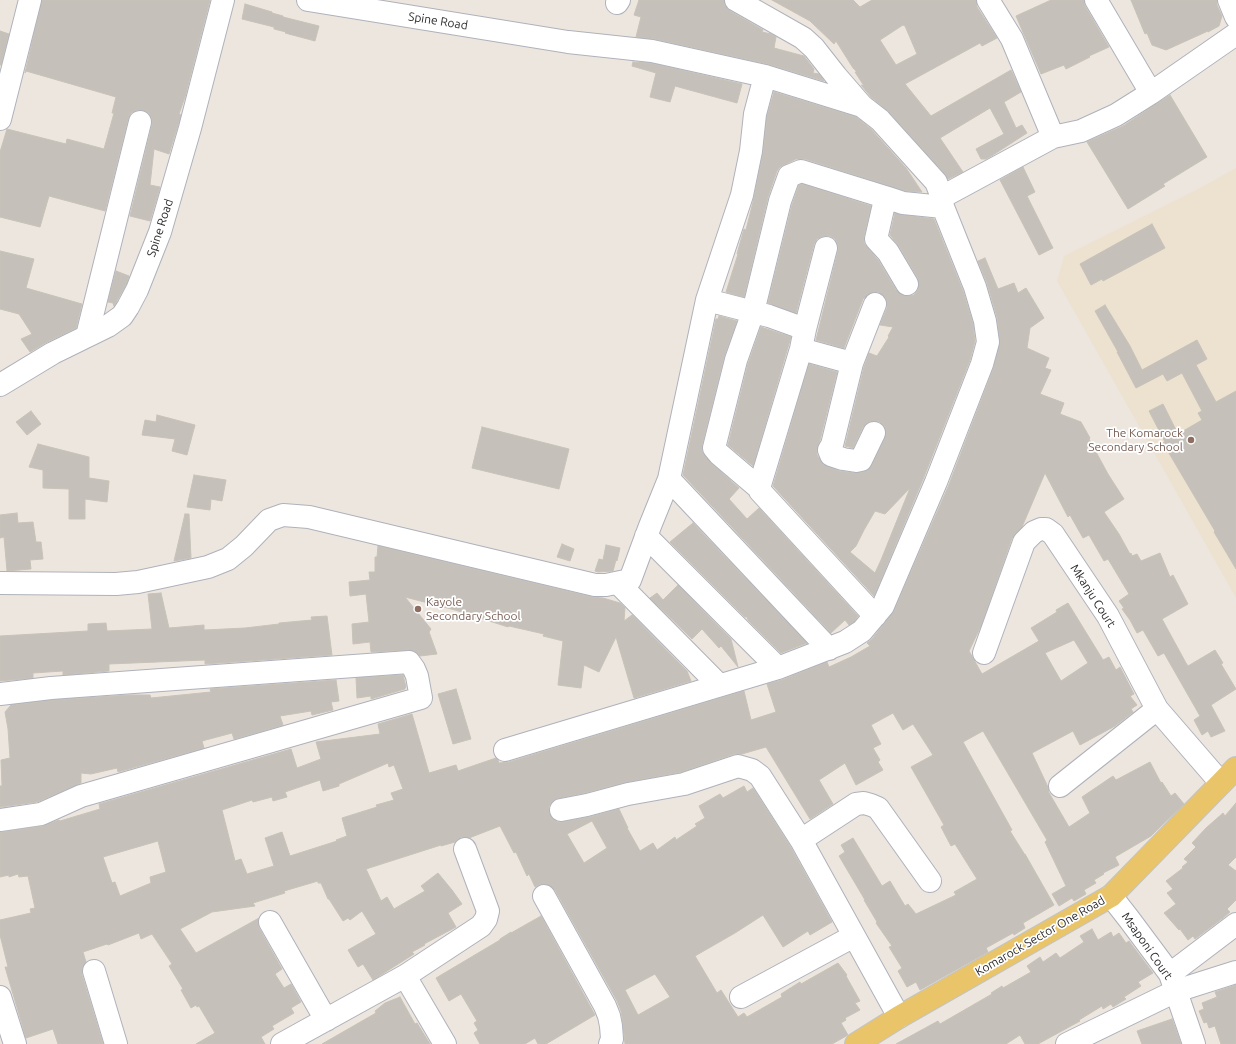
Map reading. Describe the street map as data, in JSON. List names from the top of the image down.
{
  "streets": {
    "main road": ["Komarock Sector One Road"],
    "street": ["Spine Road", "Mkanju Court", "Msaponi Court"]
  },
  "crossings": [
    ["Mkanju Court", "Komarock Sector One Road"],
    ["Komarock Sector One Road", "Msaponi Court"]
  ],
  "places": ["The Komarock Secondary School", "Kayole Secondary School"]
}
